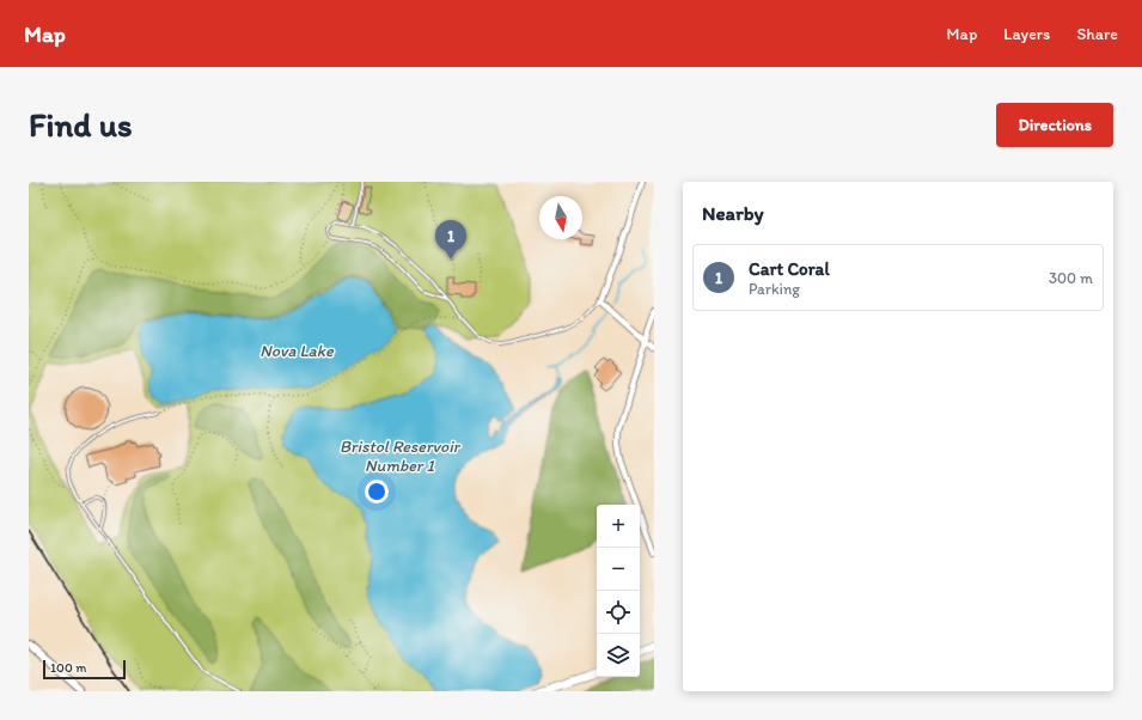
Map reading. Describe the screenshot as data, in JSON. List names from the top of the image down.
{
  "water": ["Nova Lake", "Bristol Reservoir Number 1"],
  "scale_bar": "100 m",
  "north": "bottom",
  "page": {
    "header": "Map",
    "nav": ["Map", "Layers", "Share"],
    "buttons": "Directions",
    "title": "Find us",
    "heading": "Nearby",
    "pins": "1",
    "list": [
      {
        "mark": "1",
        "name": "Cart Coral",
        "note": "Parking",
        "value": "300 m"
      }
    ],
    "map_buttons": ["+", "−"],
    "scale": "100 m"
  }
}
